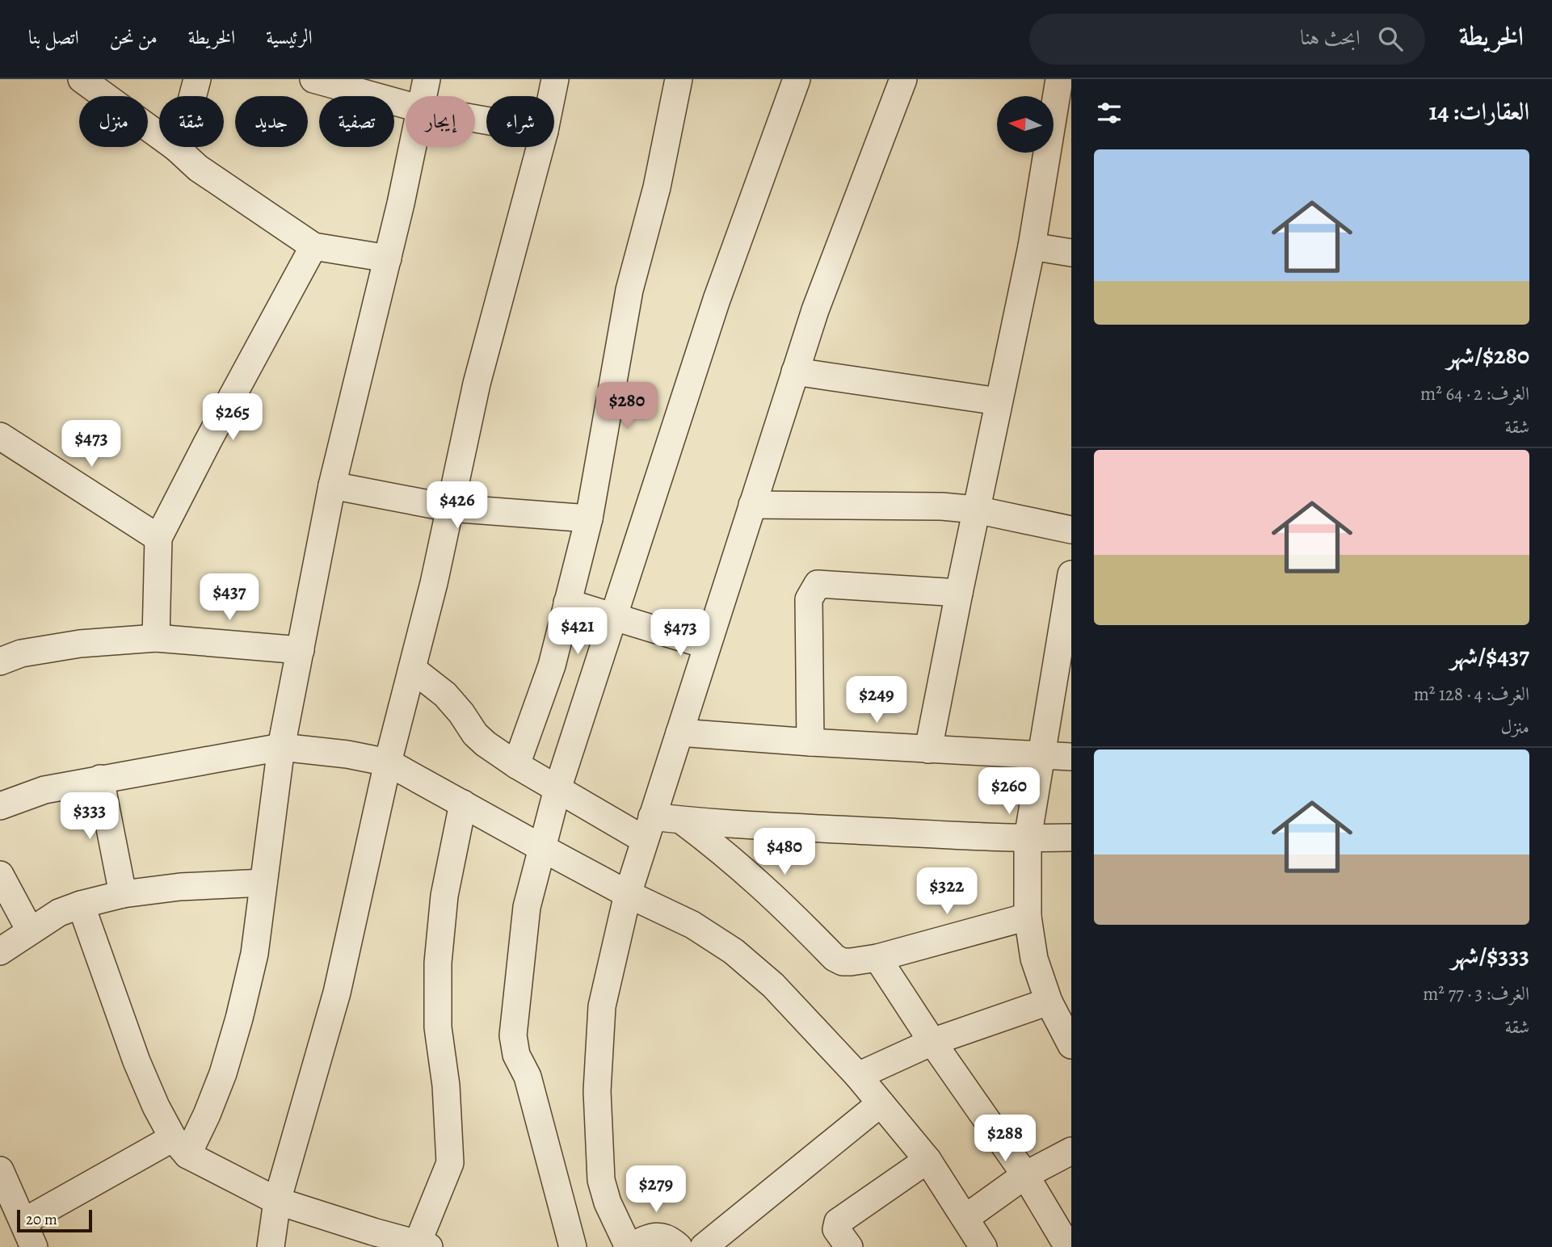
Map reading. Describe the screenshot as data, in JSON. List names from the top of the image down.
{
  "scale_bar": "20 m",
  "north": "left",
  "page": {
    "header": "الخريطة",
    "search": "ابحث هنا",
    "nav": [
      "الرئيسية",
      "الخريطة",
      "من نحن",
      "اتصل بنا"
    ],
    "heading": "العقارات: 14",
    "chip": [
      "شراء",
      "إيجار",
      "تصفية",
      "جديد",
      "شقة",
      "منزل"
    ],
    "list": [
      {
        "name": "$280/شهر",
        "note": "الغرف: 2 · 64 m² · شقة"
      },
      {
        "name": "$437/شهر",
        "note": "الغرف: 4 · 128 m² · منزل"
      },
      {
        "name": "$333/شهر",
        "note": "الغرف: 3 · 77 m² · شقة"
      }
    ],
    "price": [
      "$280",
      "$265",
      "$473",
      "$426",
      "$437",
      "$421",
      "$473",
      "$249",
      "$260",
      "$333",
      "$480",
      "$322",
      "$288",
      "$279"
    ],
    "scale": "20 m"
  }
}
